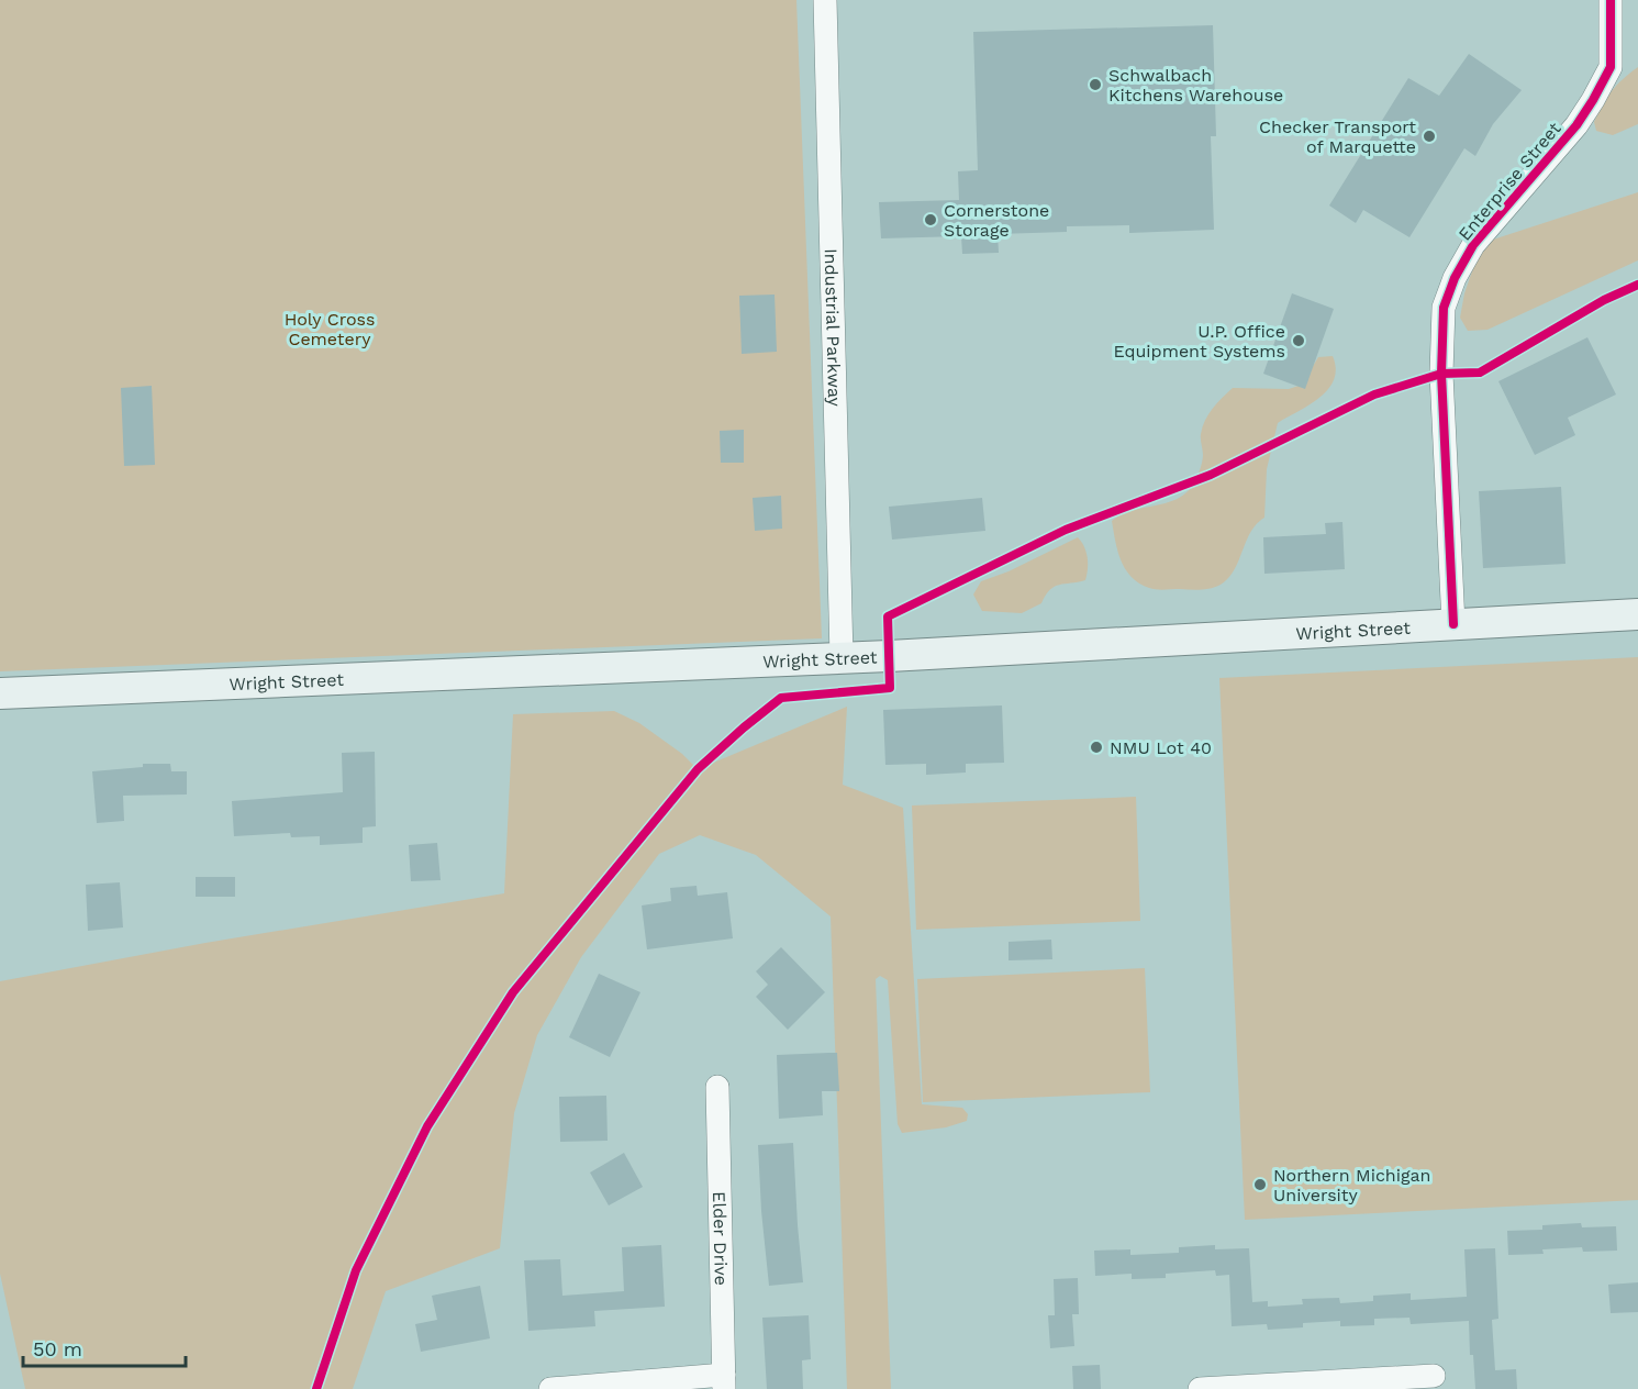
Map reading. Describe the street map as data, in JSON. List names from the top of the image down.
{
  "streets": {
    "main road": ["Wright Street"],
    "street": ["Enterprise Street", "Industrial Parkway", "Elder Drive"]
  },
  "crossings": [
    ["Enterprise Street", "Wright Street"],
    ["Industrial Parkway", "Wright Street"]
  ],
  "parks": ["Holy Cross Cemetery"],
  "places": [
    "Schwalbach Kitchens Warehouse",
    "Checker Transport of Marquette",
    "Cornerstone Storage",
    "U.P. Office Equipment Systems",
    "NMU Lot 40",
    "Northern Michigan University"
  ],
  "scale_bar": "50 m"
}
